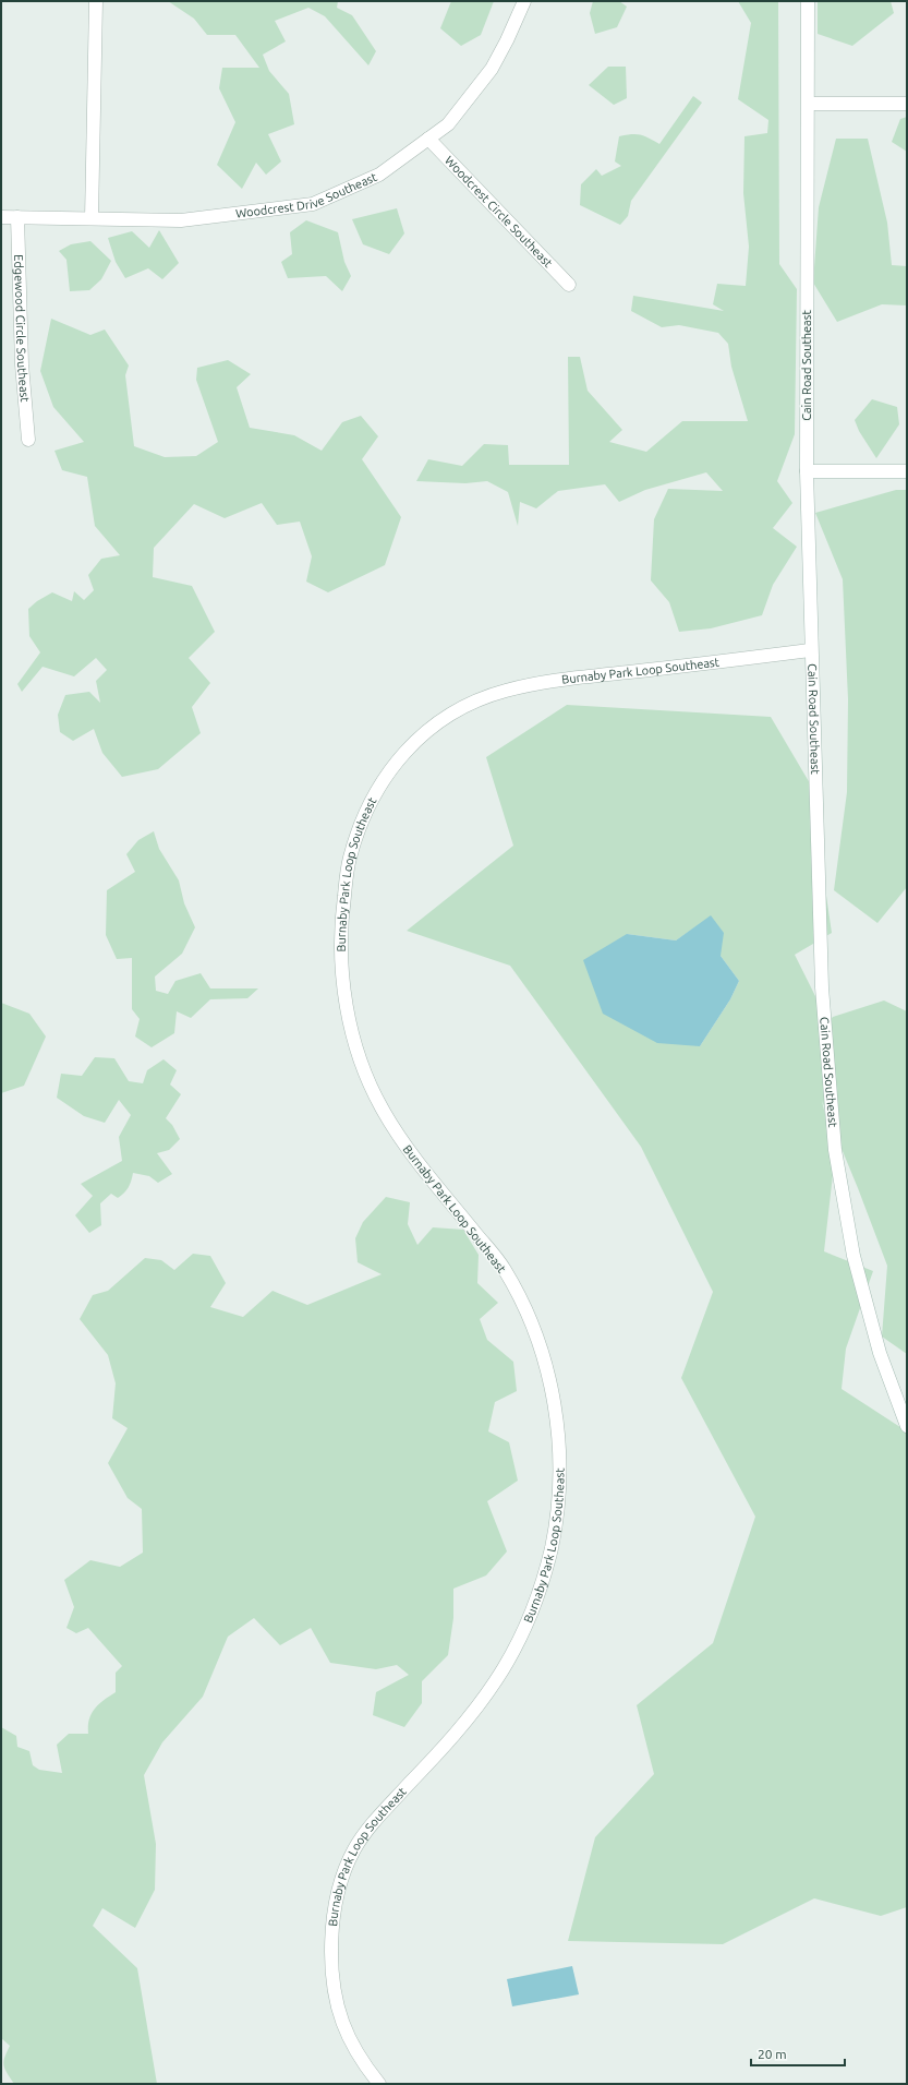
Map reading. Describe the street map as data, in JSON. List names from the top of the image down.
{
  "streets": {
    "street": [
      "Woodcrest Drive Southeast",
      "Woodcrest Circle Southeast",
      "Edgewood Circle Southeast",
      "Cain Road Southeast",
      "Burnaby Park Loop Southeast"
    ]
  },
  "crossings": [
    ["Woodcrest Drive Southeast", "Woodcrest Circle Southeast"],
    ["Woodcrest Drive Southeast", "Edgewood Circle Southeast"],
    ["Cain Road Southeast", "Burnaby Park Loop Southeast"]
  ],
  "scale_bar": "20 m"
}
